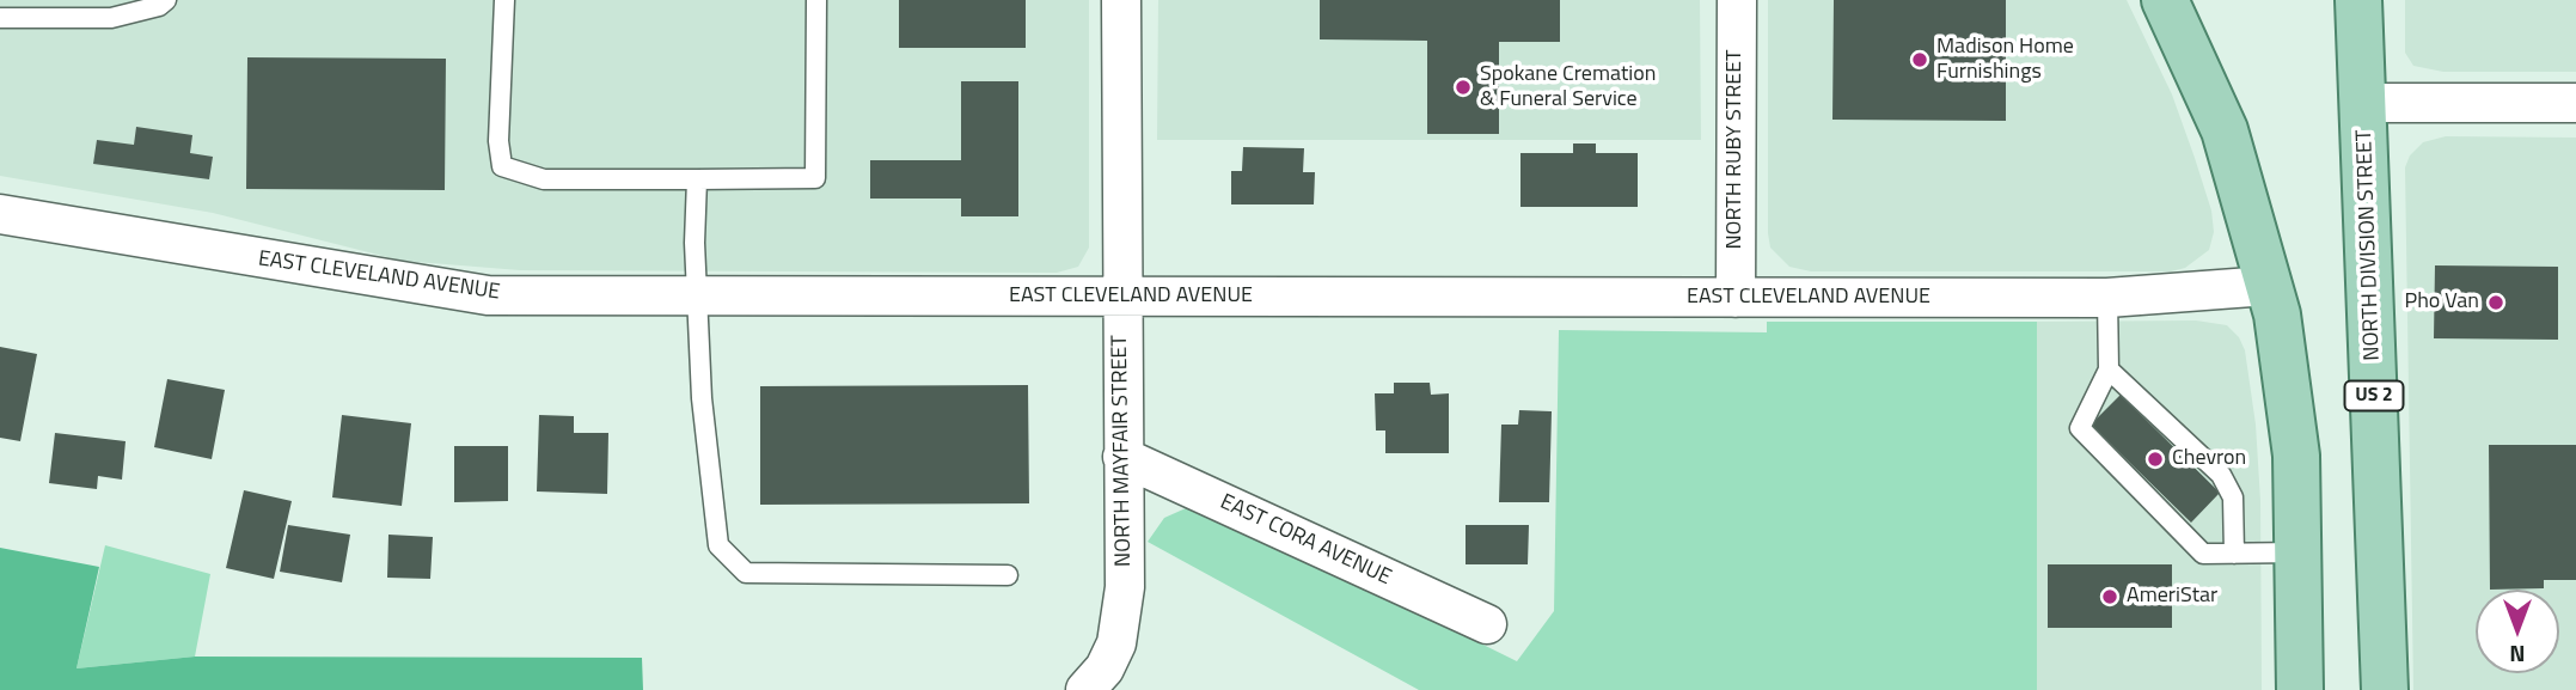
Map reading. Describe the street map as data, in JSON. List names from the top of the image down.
{
  "streets": {
    "main road": ["NORTH DIVISION STREET", "US 2"],
    "street": [
      "NORTH RUBY STREET",
      "EAST CLEVELAND AVENUE",
      "NORTH MAYFAIR STREET",
      "EAST CORA AVENUE"
    ]
  },
  "crossings": [
    ["NORTH RUBY STREET", "EAST CLEVELAND AVENUE"],
    ["EAST CLEVELAND AVENUE", "NORTH MAYFAIR STREET"],
    ["NORTH MAYFAIR STREET", "EAST CORA AVENUE"]
  ],
  "places": [
    "Madison Home Furnishings",
    "Spokane Cremation & Funeral Service",
    "Pho Van",
    "Chevron",
    "AmeriStar"
  ],
  "north": "bottom"
}
